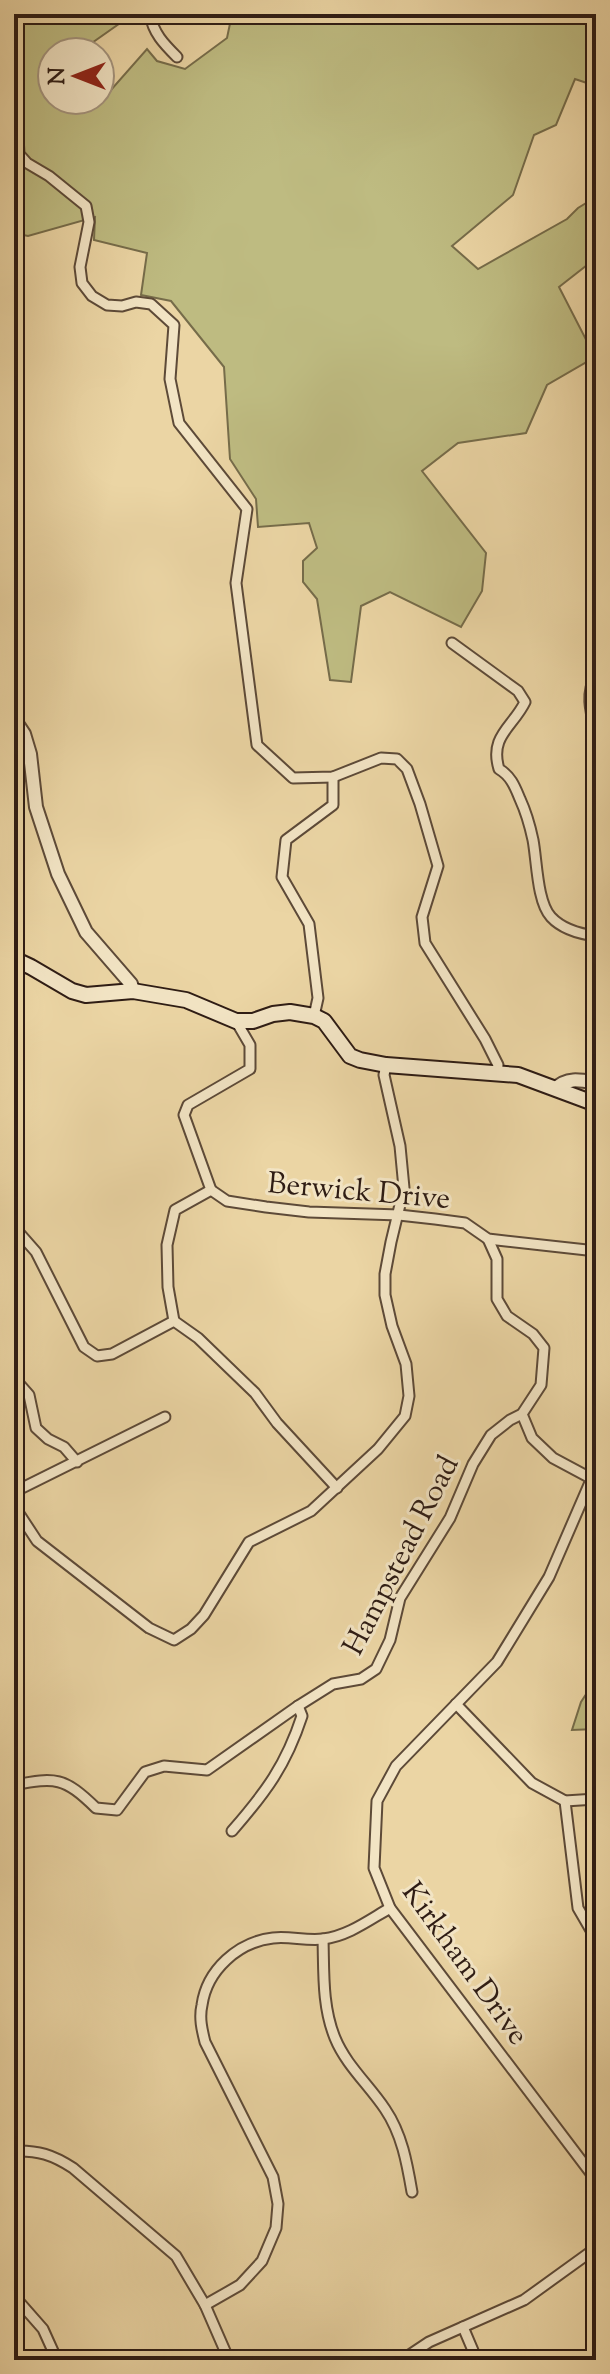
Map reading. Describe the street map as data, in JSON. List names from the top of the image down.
{
  "streets": {
    "street": ["Berwick Drive", "Hampstead Road", "Kirkham Drive"]
  },
  "crossings": [
    ["Berwick Drive", "Hampstead Road"]
  ],
  "north": "left"
}
